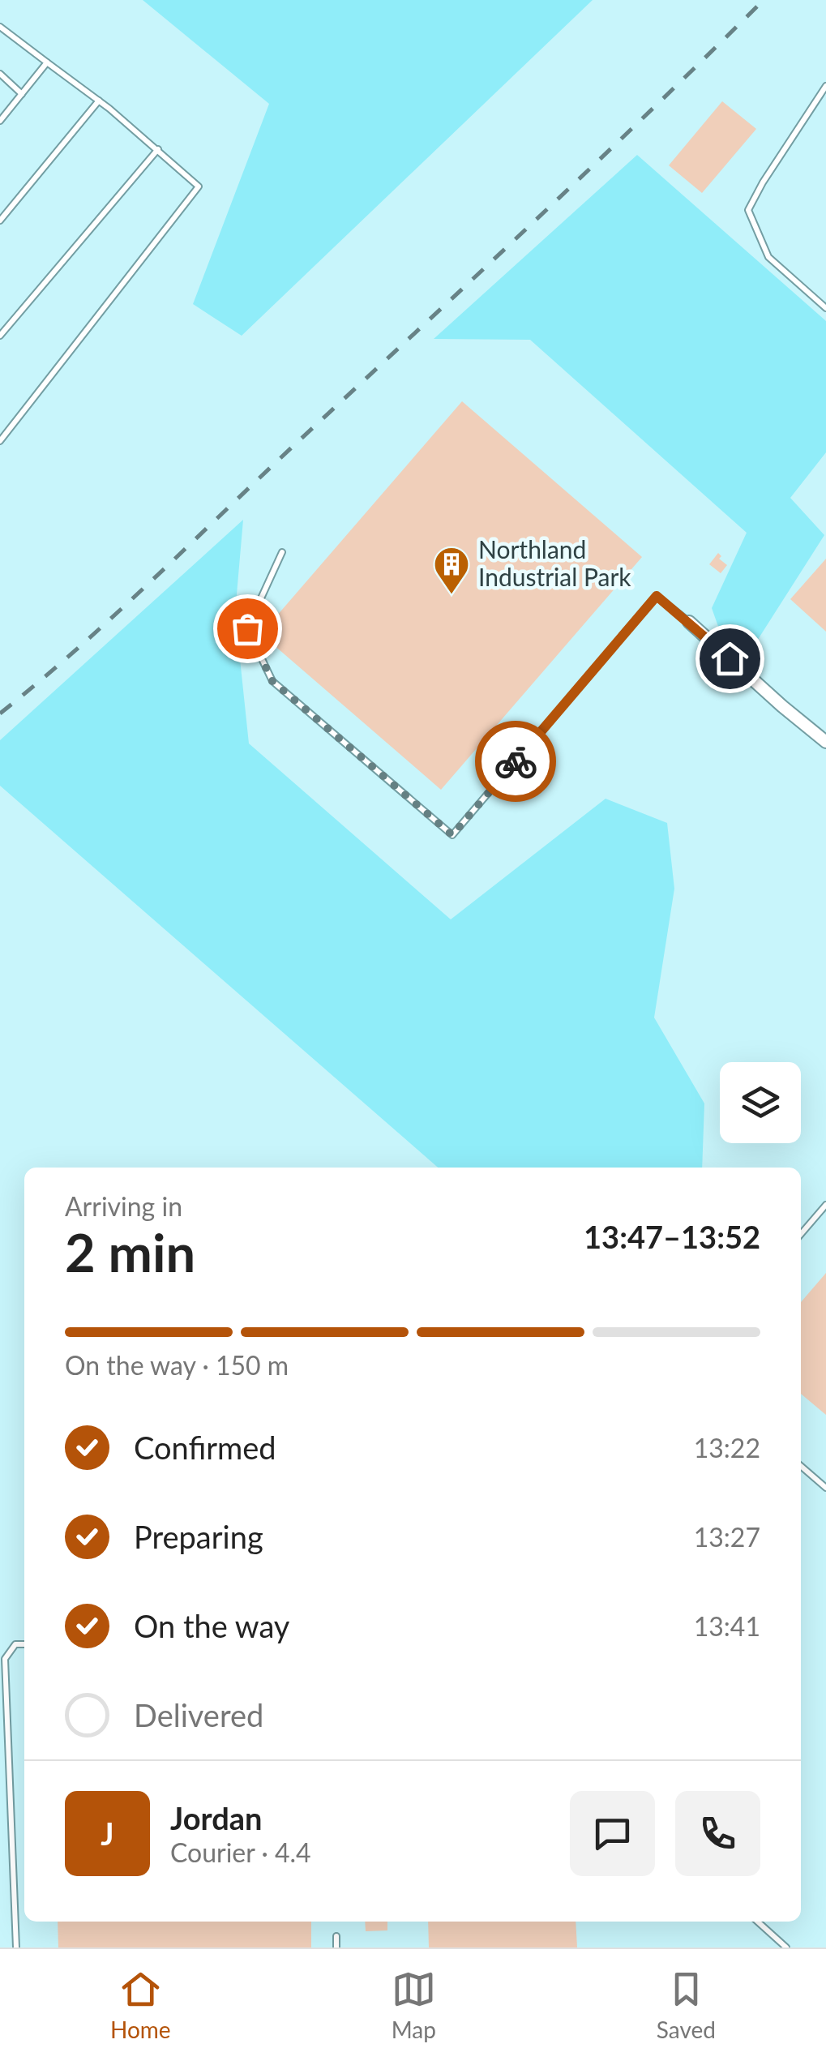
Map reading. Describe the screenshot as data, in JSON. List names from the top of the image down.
{
  "places": {
    "building": ["Northland Industrial Park"]
  },
  "page": {
    "heading": ["2 min", "Arriving in", "13:47–13:52"],
    "panel": ["Jordan", "Courier · 4.4"],
    "bar": "On the way · 150 m",
    "list": [
      ["Confirmed", "13:22"],
      ["Preparing", "13:27"],
      ["On the way", "13:41"],
      "Delivered"
    ],
    "round": "J",
    "tabs": ["Home", "Map", "Saved"]
  }
}
